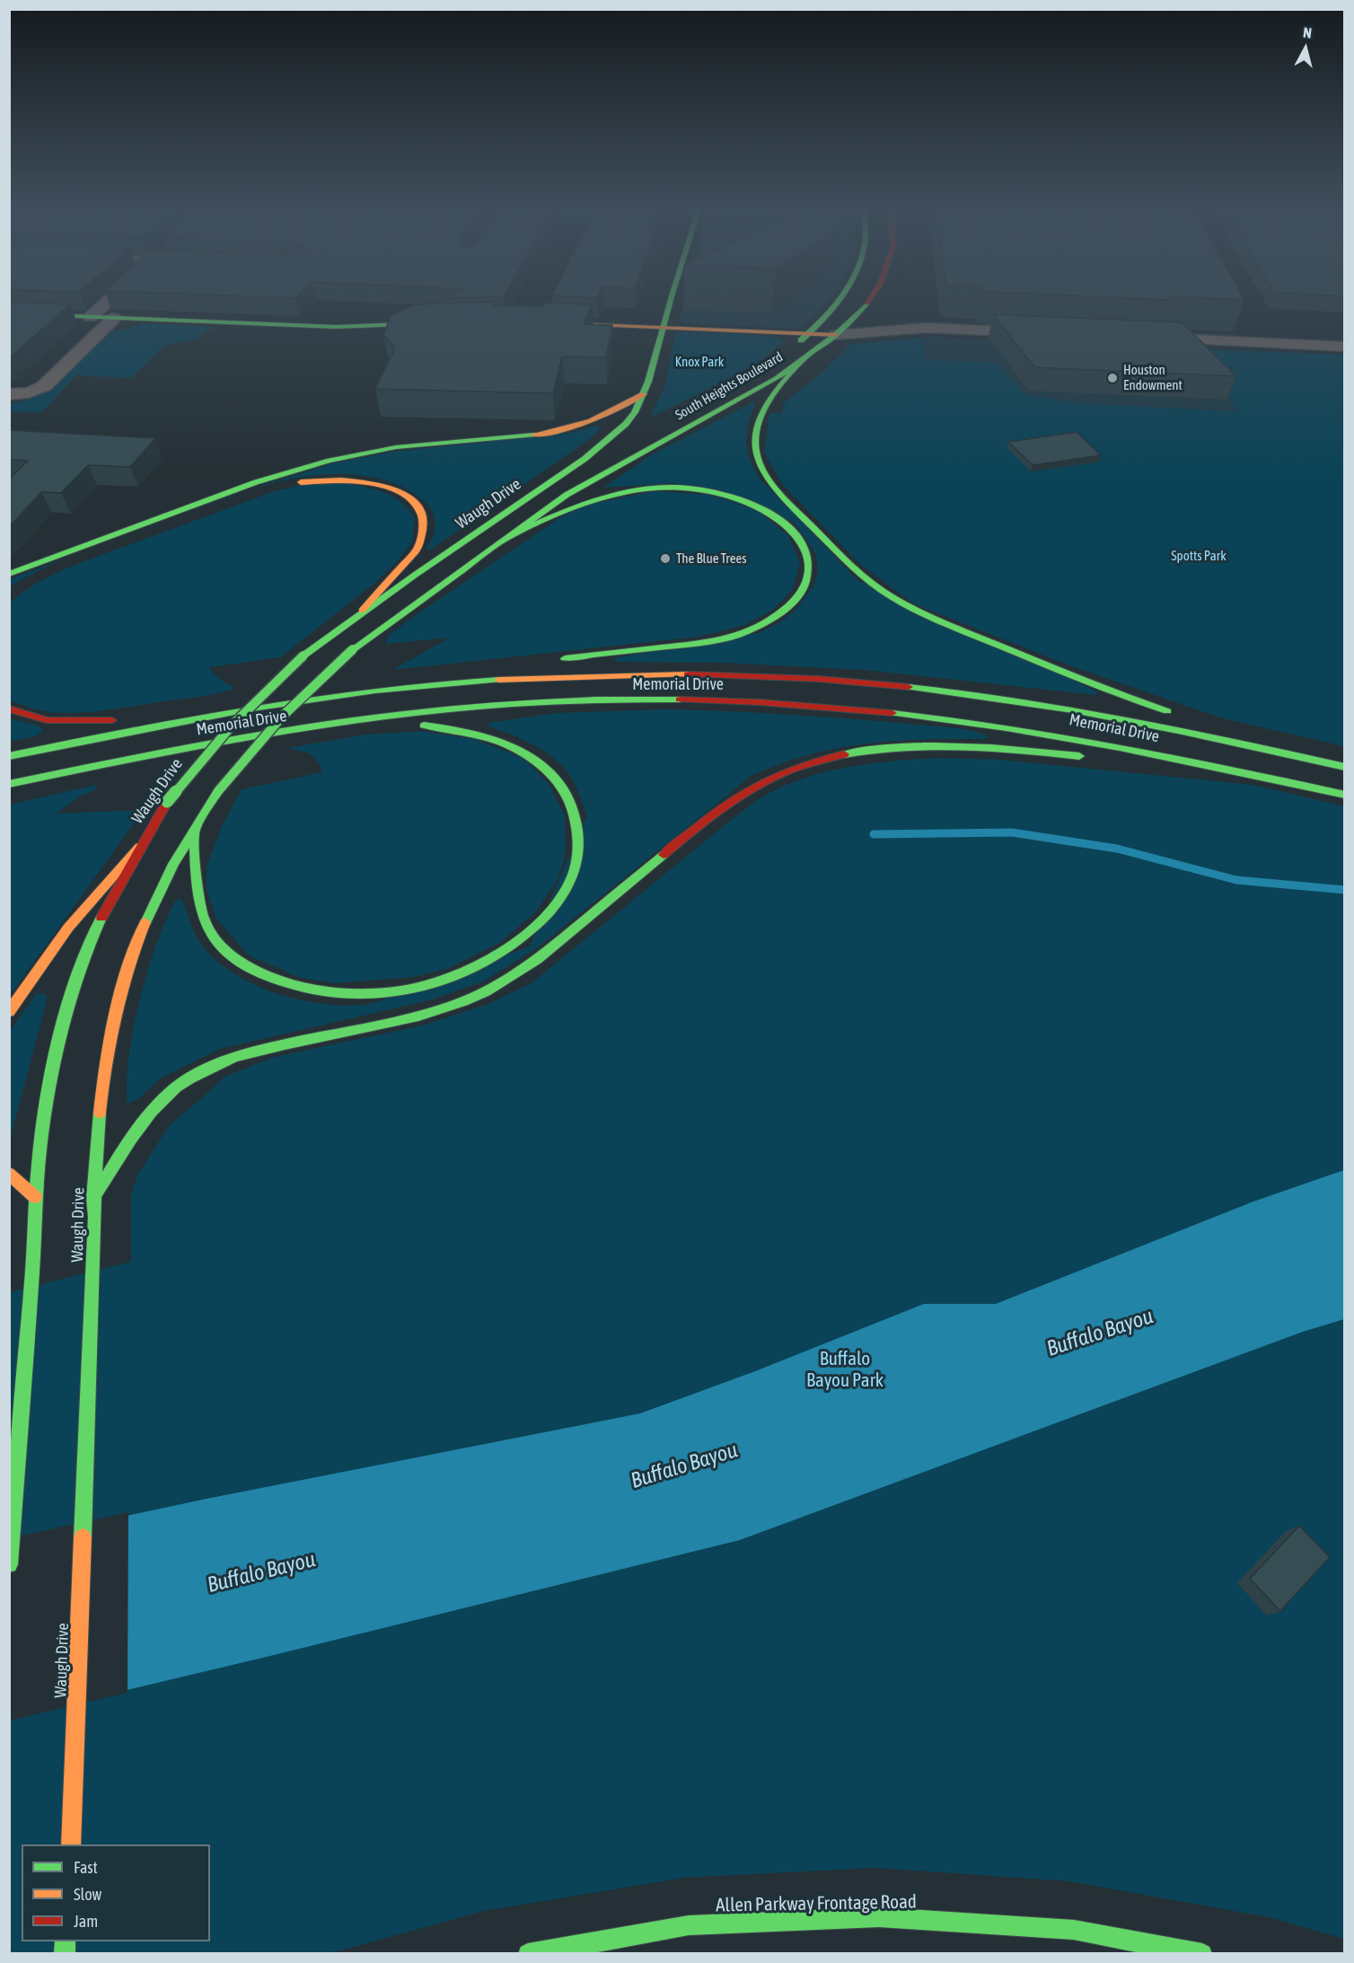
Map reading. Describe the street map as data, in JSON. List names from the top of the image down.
{
  "streets": {
    "main road": [
      "South Heights Boulevard",
      "Waugh Drive",
      "Memorial Drive",
      "Allen Parkway Frontage Road"
    ]
  },
  "crossings": [
    ["South Heights Boulevard", "Waugh Drive"]
  ],
  "water": ["Buffalo Bayou"],
  "parks": ["Knox Park", "Spotts Park", "Buffalo Bayou Park"],
  "places": ["Houston Endowment", "The Blue Trees"],
  "legend": ["Fast", "Slow", "Jam"],
  "north": "top"
}
